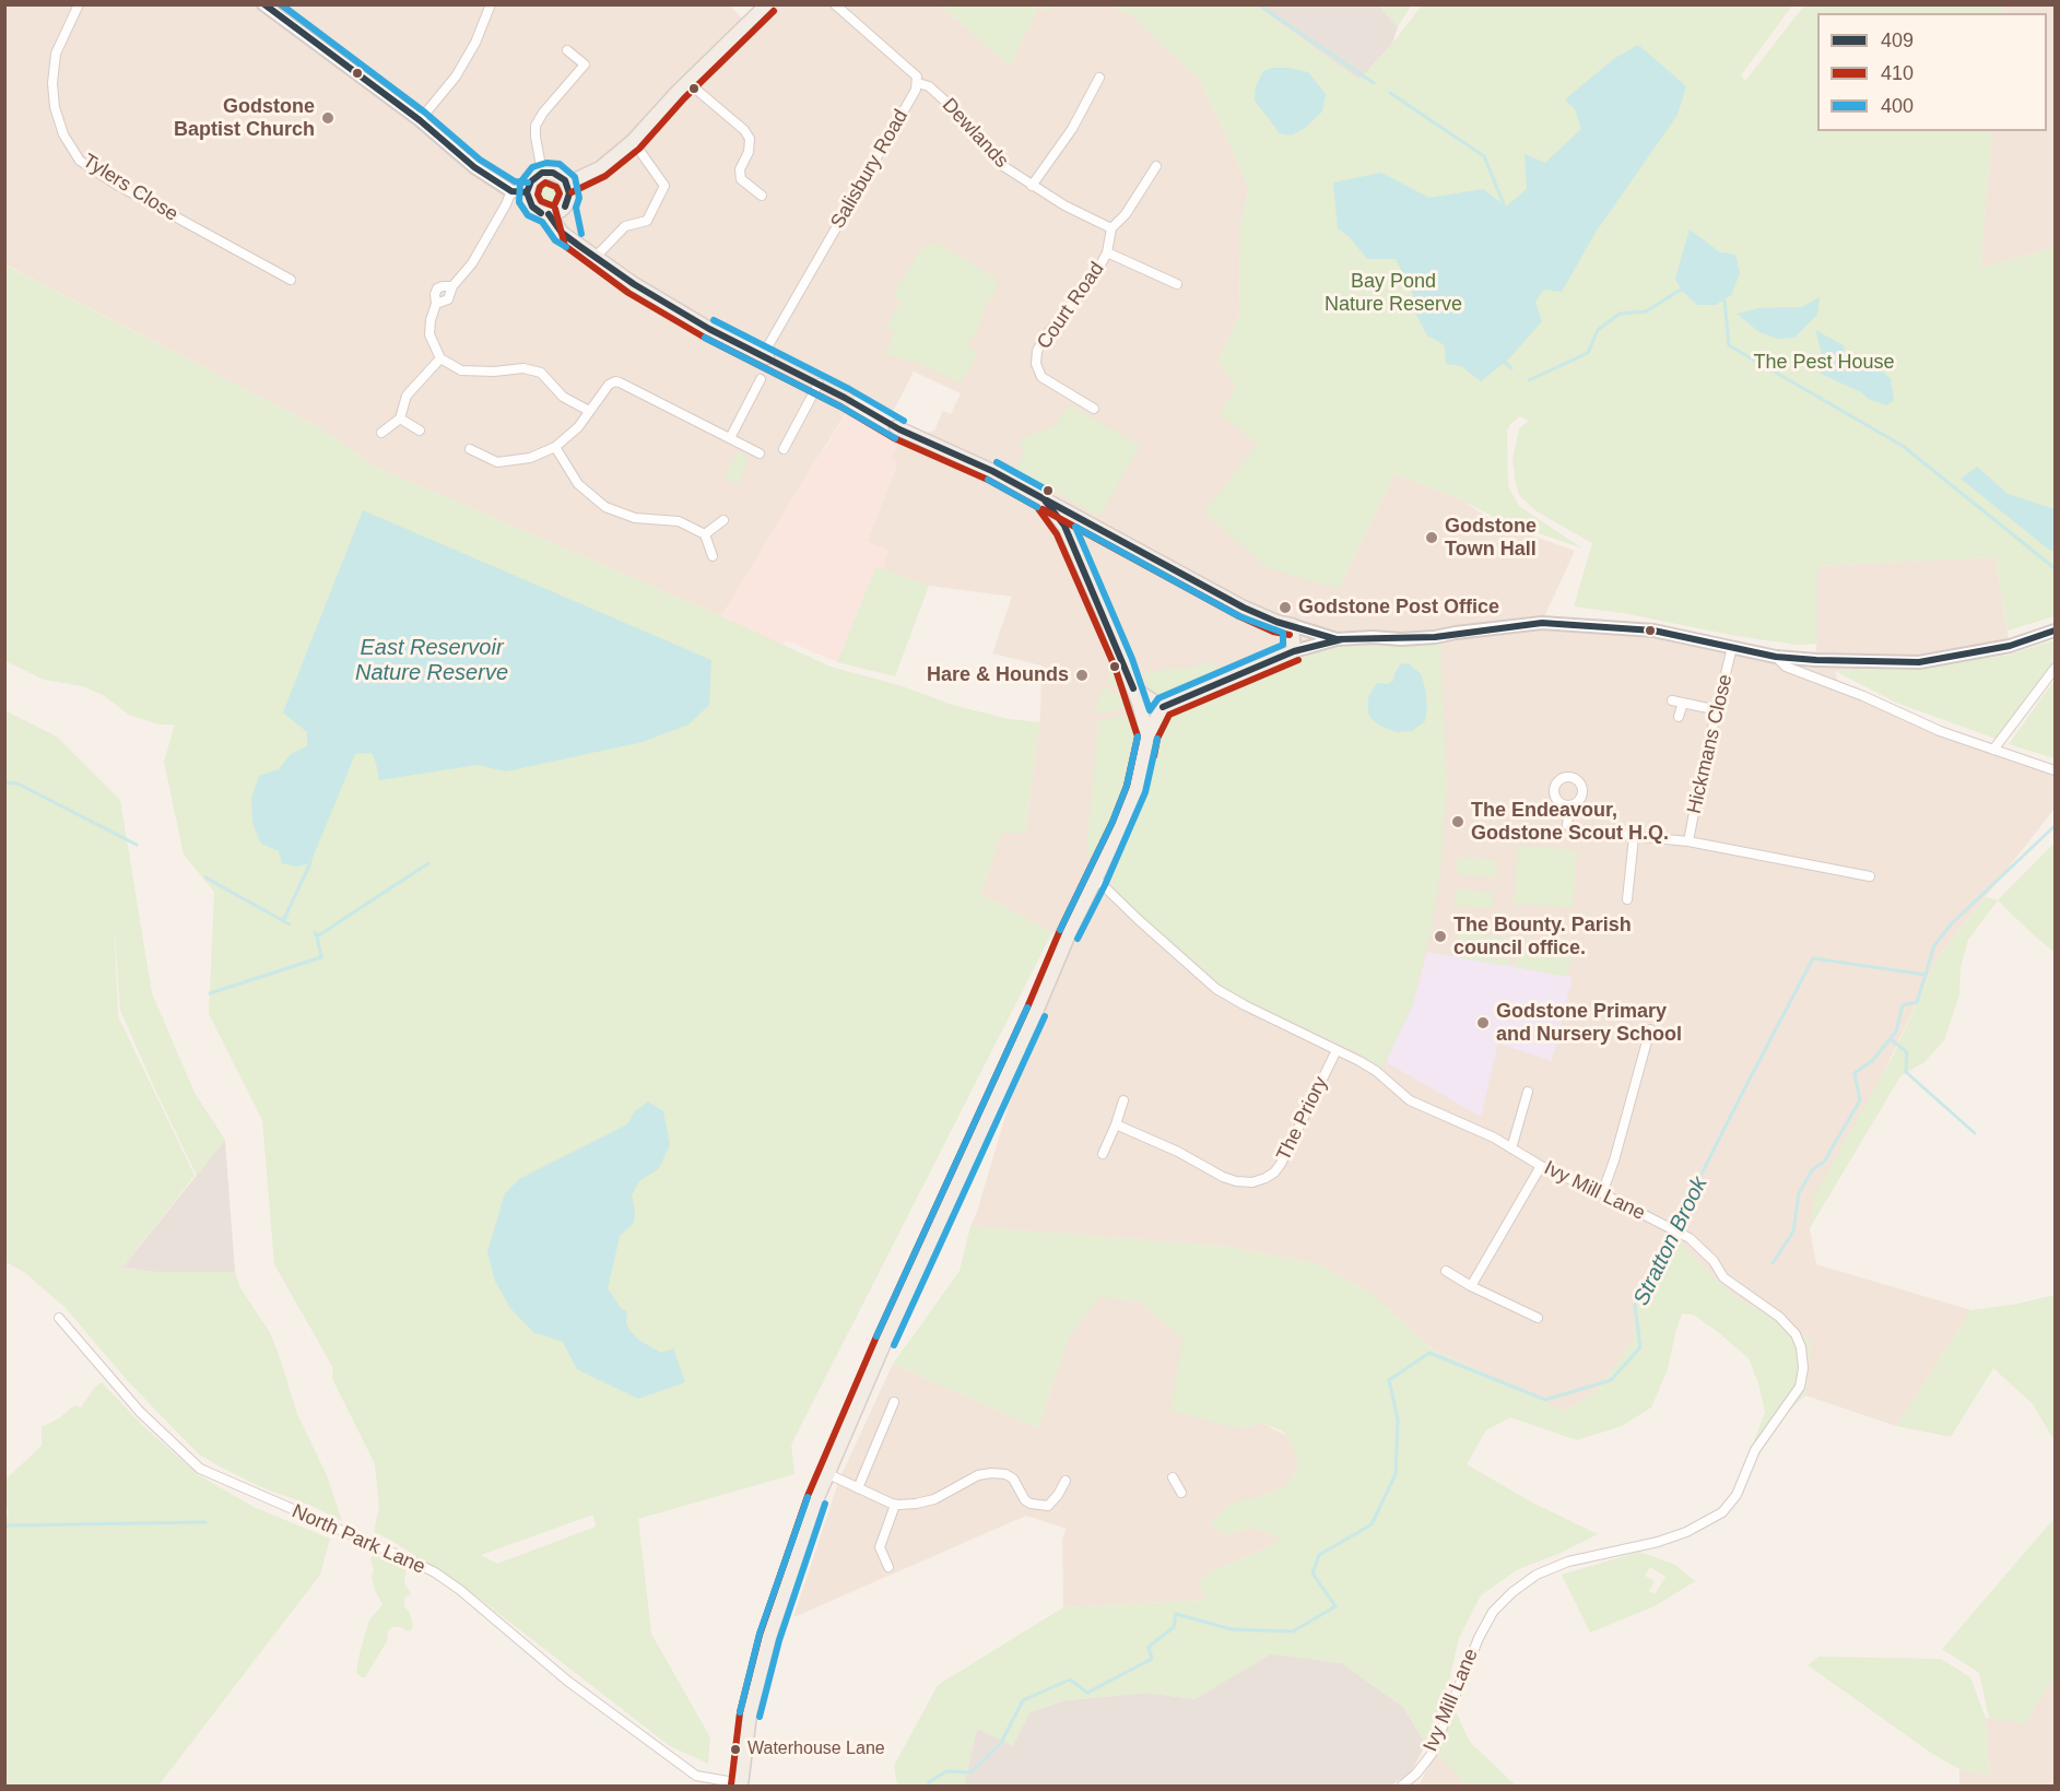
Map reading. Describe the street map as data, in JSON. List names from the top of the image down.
{
  "streets": {
    "street": [
      "Dewlands",
      "Salisbury Road",
      "Tylers Close",
      "Court Road",
      "Hickmans Close",
      "The Priory",
      "Ivy Mill Lane",
      "North Park Lane"
    ]
  },
  "crossings": [
    ["Dewlands", "Salisbury Road"],
    ["The Priory", "Ivy Mill Lane"]
  ],
  "water": ["East Reservoir Nature Reserve", "Stratton Brook"],
  "parks": ["Bay Pond Nature Reserve", "The Pest House"],
  "places": [
    "Godstone Baptist Church",
    "Godstone Town Hall",
    "Godstone Post Office",
    "Hare & Hounds",
    "The Endeavour, Godstone Scout H.Q.",
    "The Bounty. Parish council office.",
    "Godstone Primary and Nursery School",
    "Waterhouse Lane"
  ],
  "lines": ["transit line 409", "transit line 400", "transit line 410"],
  "legend": ["409", "410", "400"]
}
